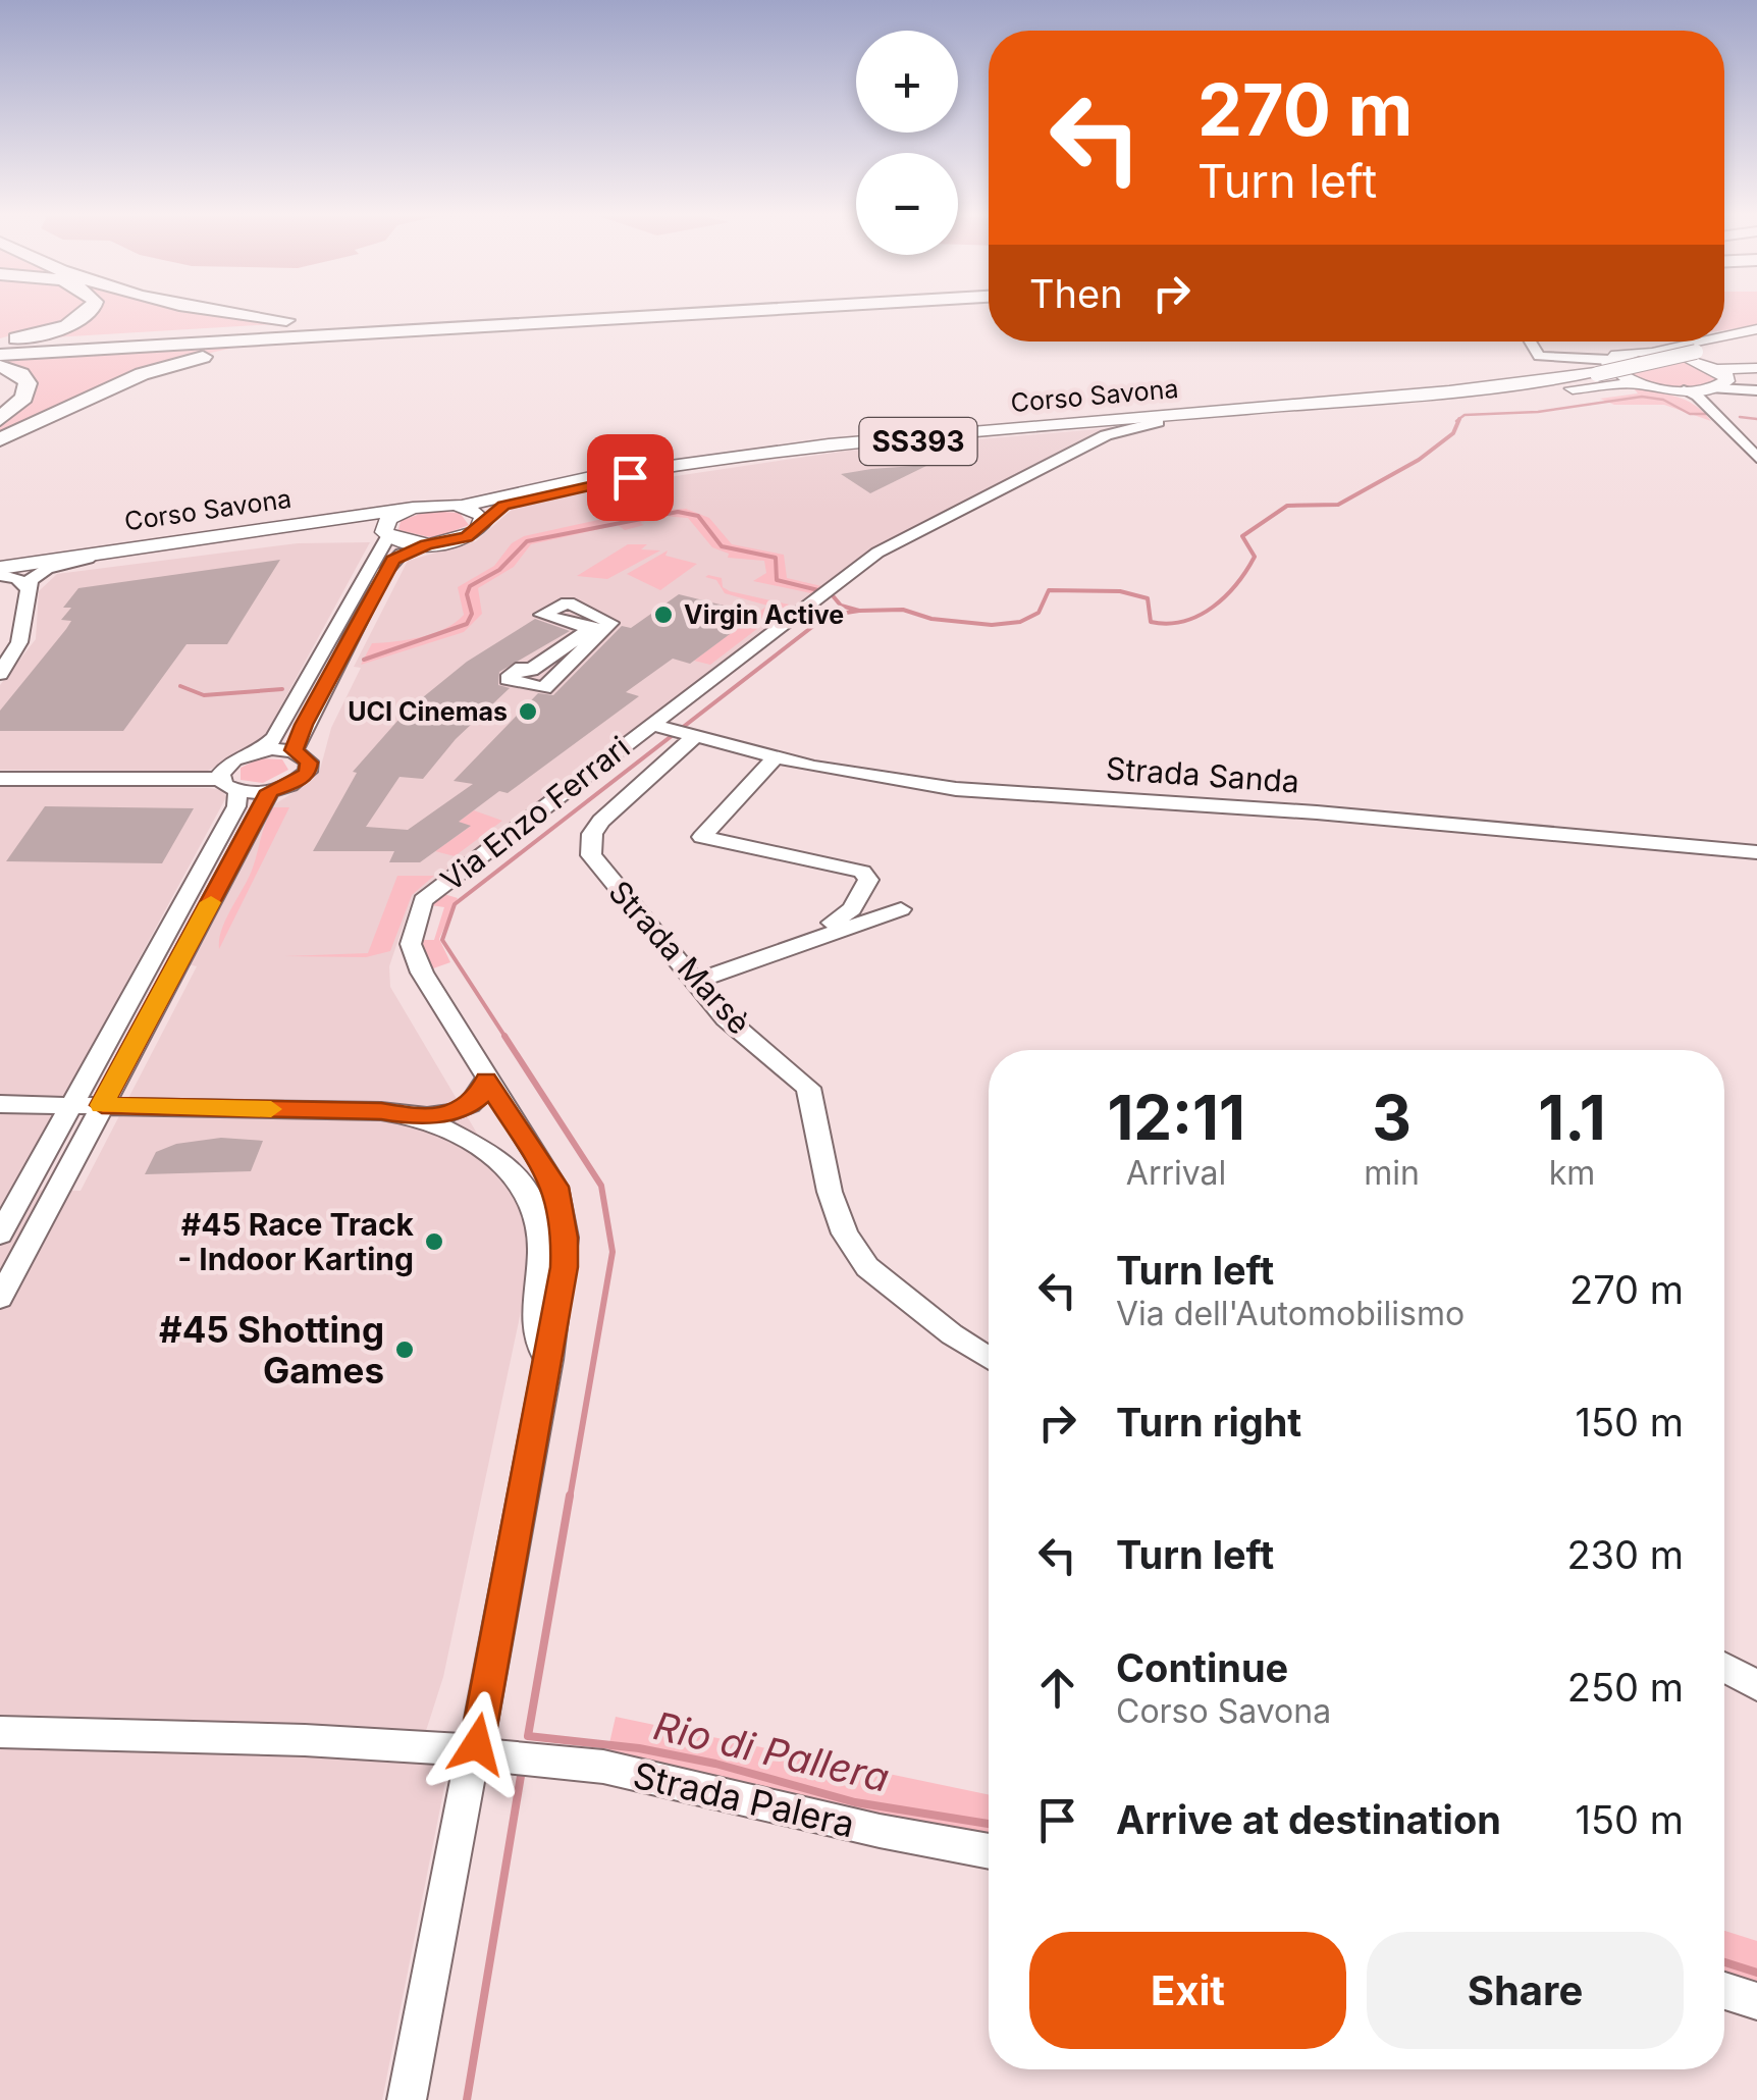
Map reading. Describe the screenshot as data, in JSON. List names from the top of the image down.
{
  "streets": {
    "main road": ["Corso Savona", "SS393"],
    "street": [
      "Strada Sanda",
      "Via Enzo Ferrari",
      "Strada Marsè",
      "Strada Palera"
    ]
  },
  "crossings": [
    ["Corso Savona", "Via Enzo Ferrari"],
    ["Strada Sanda", "Via Enzo Ferrari"],
    ["Strada Sanda", "Strada Marsè"],
    ["Via Enzo Ferrari", "Strada Palera"]
  ],
  "water": ["Rio di Pallera"],
  "places": [
    "Virgin Active",
    "UCI Cinemas",
    "#45 Race Track - Indoor Karting",
    "#45 Shotting Games"
  ],
  "page": {
    "map_buttons": ["+", "−"],
    "turn": ["270 m", "Turn left"],
    "then": "Then",
    "eta": [
      "12:11",
      "Arrival",
      "3",
      "min",
      "1.1",
      "km"
    ],
    "list": [
      {
        "name": "Turn left",
        "note": "Via dell'Automobilismo",
        "value": "270 m"
      },
      {
        "name": "Turn right",
        "value": "150 m"
      },
      {
        "name": "Turn left",
        "value": "230 m"
      },
      {
        "name": "Continue",
        "note": "Corso Savona",
        "value": "250 m"
      },
      {
        "name": "Arrive at destination",
        "value": "150 m"
      }
    ],
    "buttons": ["Exit", "Share"]
  }
}
